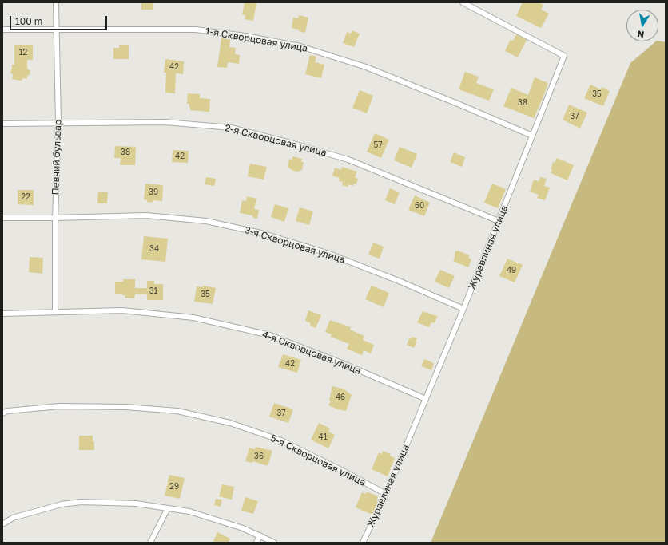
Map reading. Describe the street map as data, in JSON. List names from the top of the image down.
{
  "streets": {
    "street": [
      "1-я Скворцовая улица",
      "2-я Скворцовая улица",
      "Певчий бульвар",
      "3-я Скворцовая улица",
      "Журавлиная улица",
      "4-я Скворцовая улица",
      "5-я Скворцовая улица"
    ]
  },
  "crossings": [
    ["1-я Скворцовая улица", "Певчий бульвар"],
    ["1-я Скворцовая улица", "Журавлиная улица"],
    ["2-я Скворцовая улица", "Певчий бульвар"],
    ["2-я Скворцовая улица", "Журавлиная улица"],
    ["Певчий бульвар", "3-я Скворцовая улица"],
    ["Певчий бульвар", "4-я Скворцовая улица"],
    ["3-я Скворцовая улица", "Журавлиная улица"],
    ["Журавлиная улица", "4-я Скворцовая улица"],
    ["Журавлиная улица", "5-я Скворцовая улица"]
  ],
  "house_numbers": [
    "12",
    "42",
    "35",
    "38",
    "37",
    "57",
    "38",
    "42",
    "39",
    "22",
    "60",
    "34",
    "49",
    "31",
    "35",
    "42",
    "46",
    "37",
    "41",
    "36",
    "29"
  ],
  "scale_bar": "100 m",
  "north": "bottom"
}
